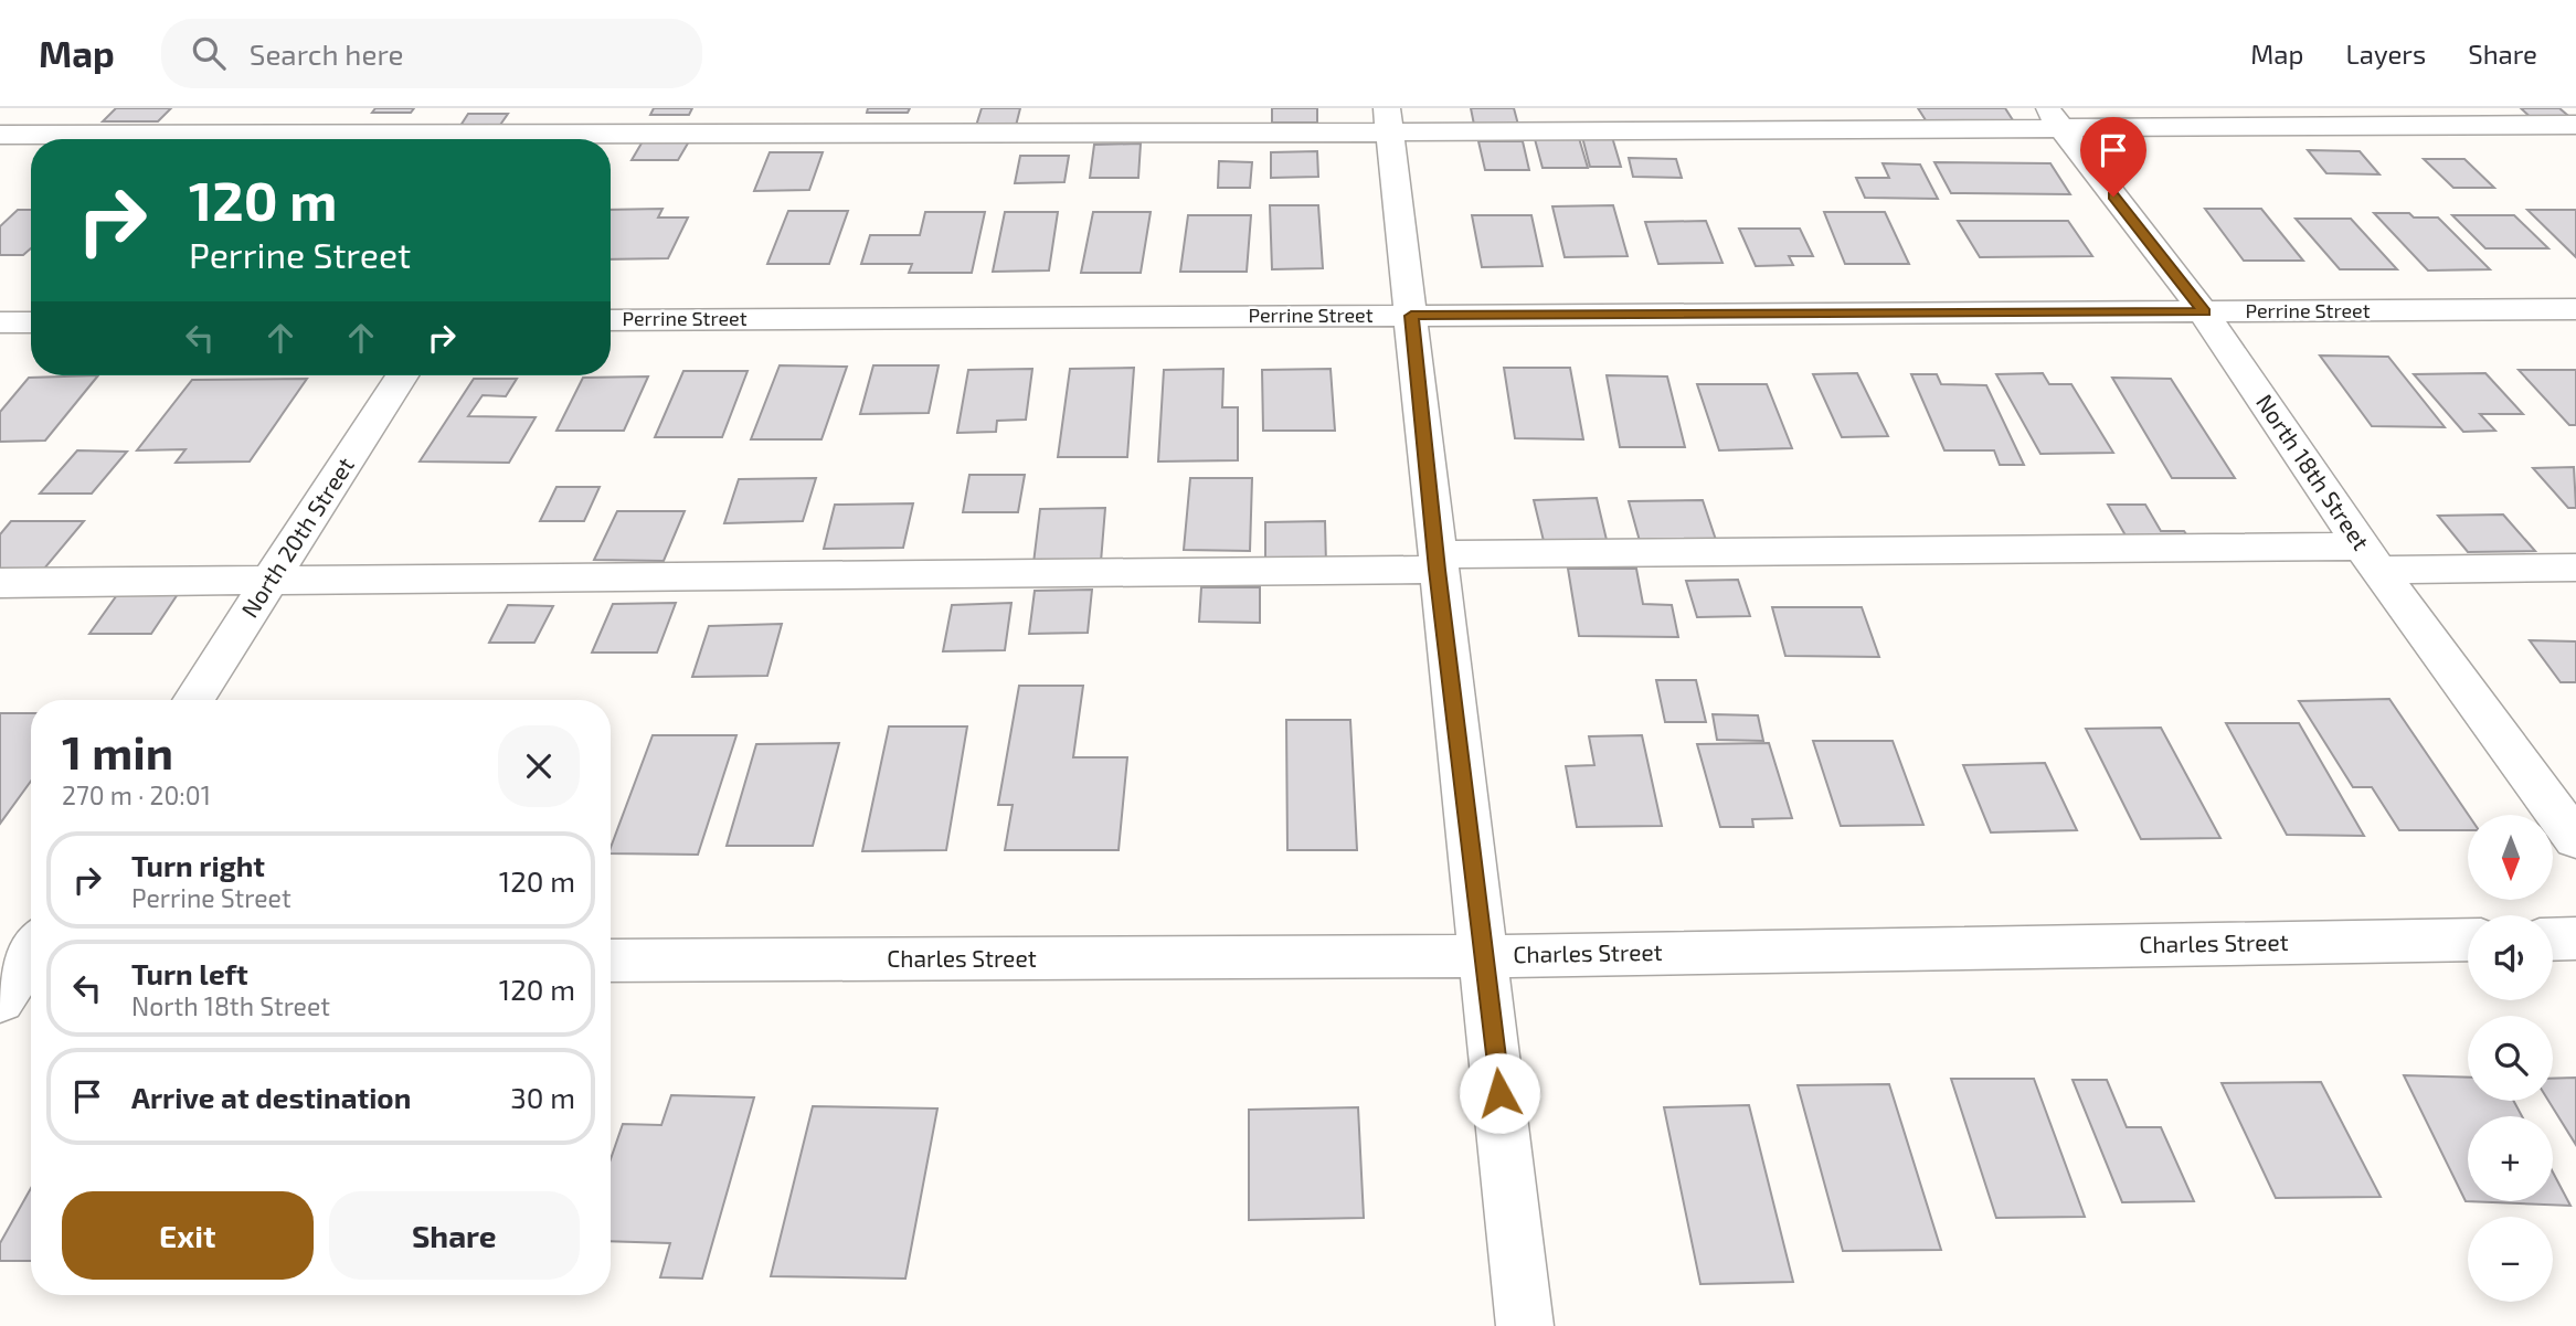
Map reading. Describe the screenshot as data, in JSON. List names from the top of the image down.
{
  "streets": {
    "street": [
      "Perrine Street",
      "North 18th Street",
      "North 20th Street",
      "Charles Street"
    ]
  },
  "crossings": [
    ["Perrine Street", "North 18th Street"]
  ],
  "north": "bottom",
  "page": {
    "header": "Map",
    "search": "Search here",
    "nav": ["Map", "Layers", "Share"],
    "turn": ["120 m", "Perrine Street"],
    "heading": ["1 min", "270 m · 20:01"],
    "map_buttons": ["+", "−"],
    "list": [
      {
        "name": "Turn right",
        "note": "Perrine Street",
        "value": "120 m"
      },
      {
        "name": "Turn left",
        "note": "North 18th Street",
        "value": "120 m"
      },
      {
        "name": "Arrive at destination",
        "value": "30 m"
      }
    ],
    "buttons": ["Exit", "Share"]
  }
}
